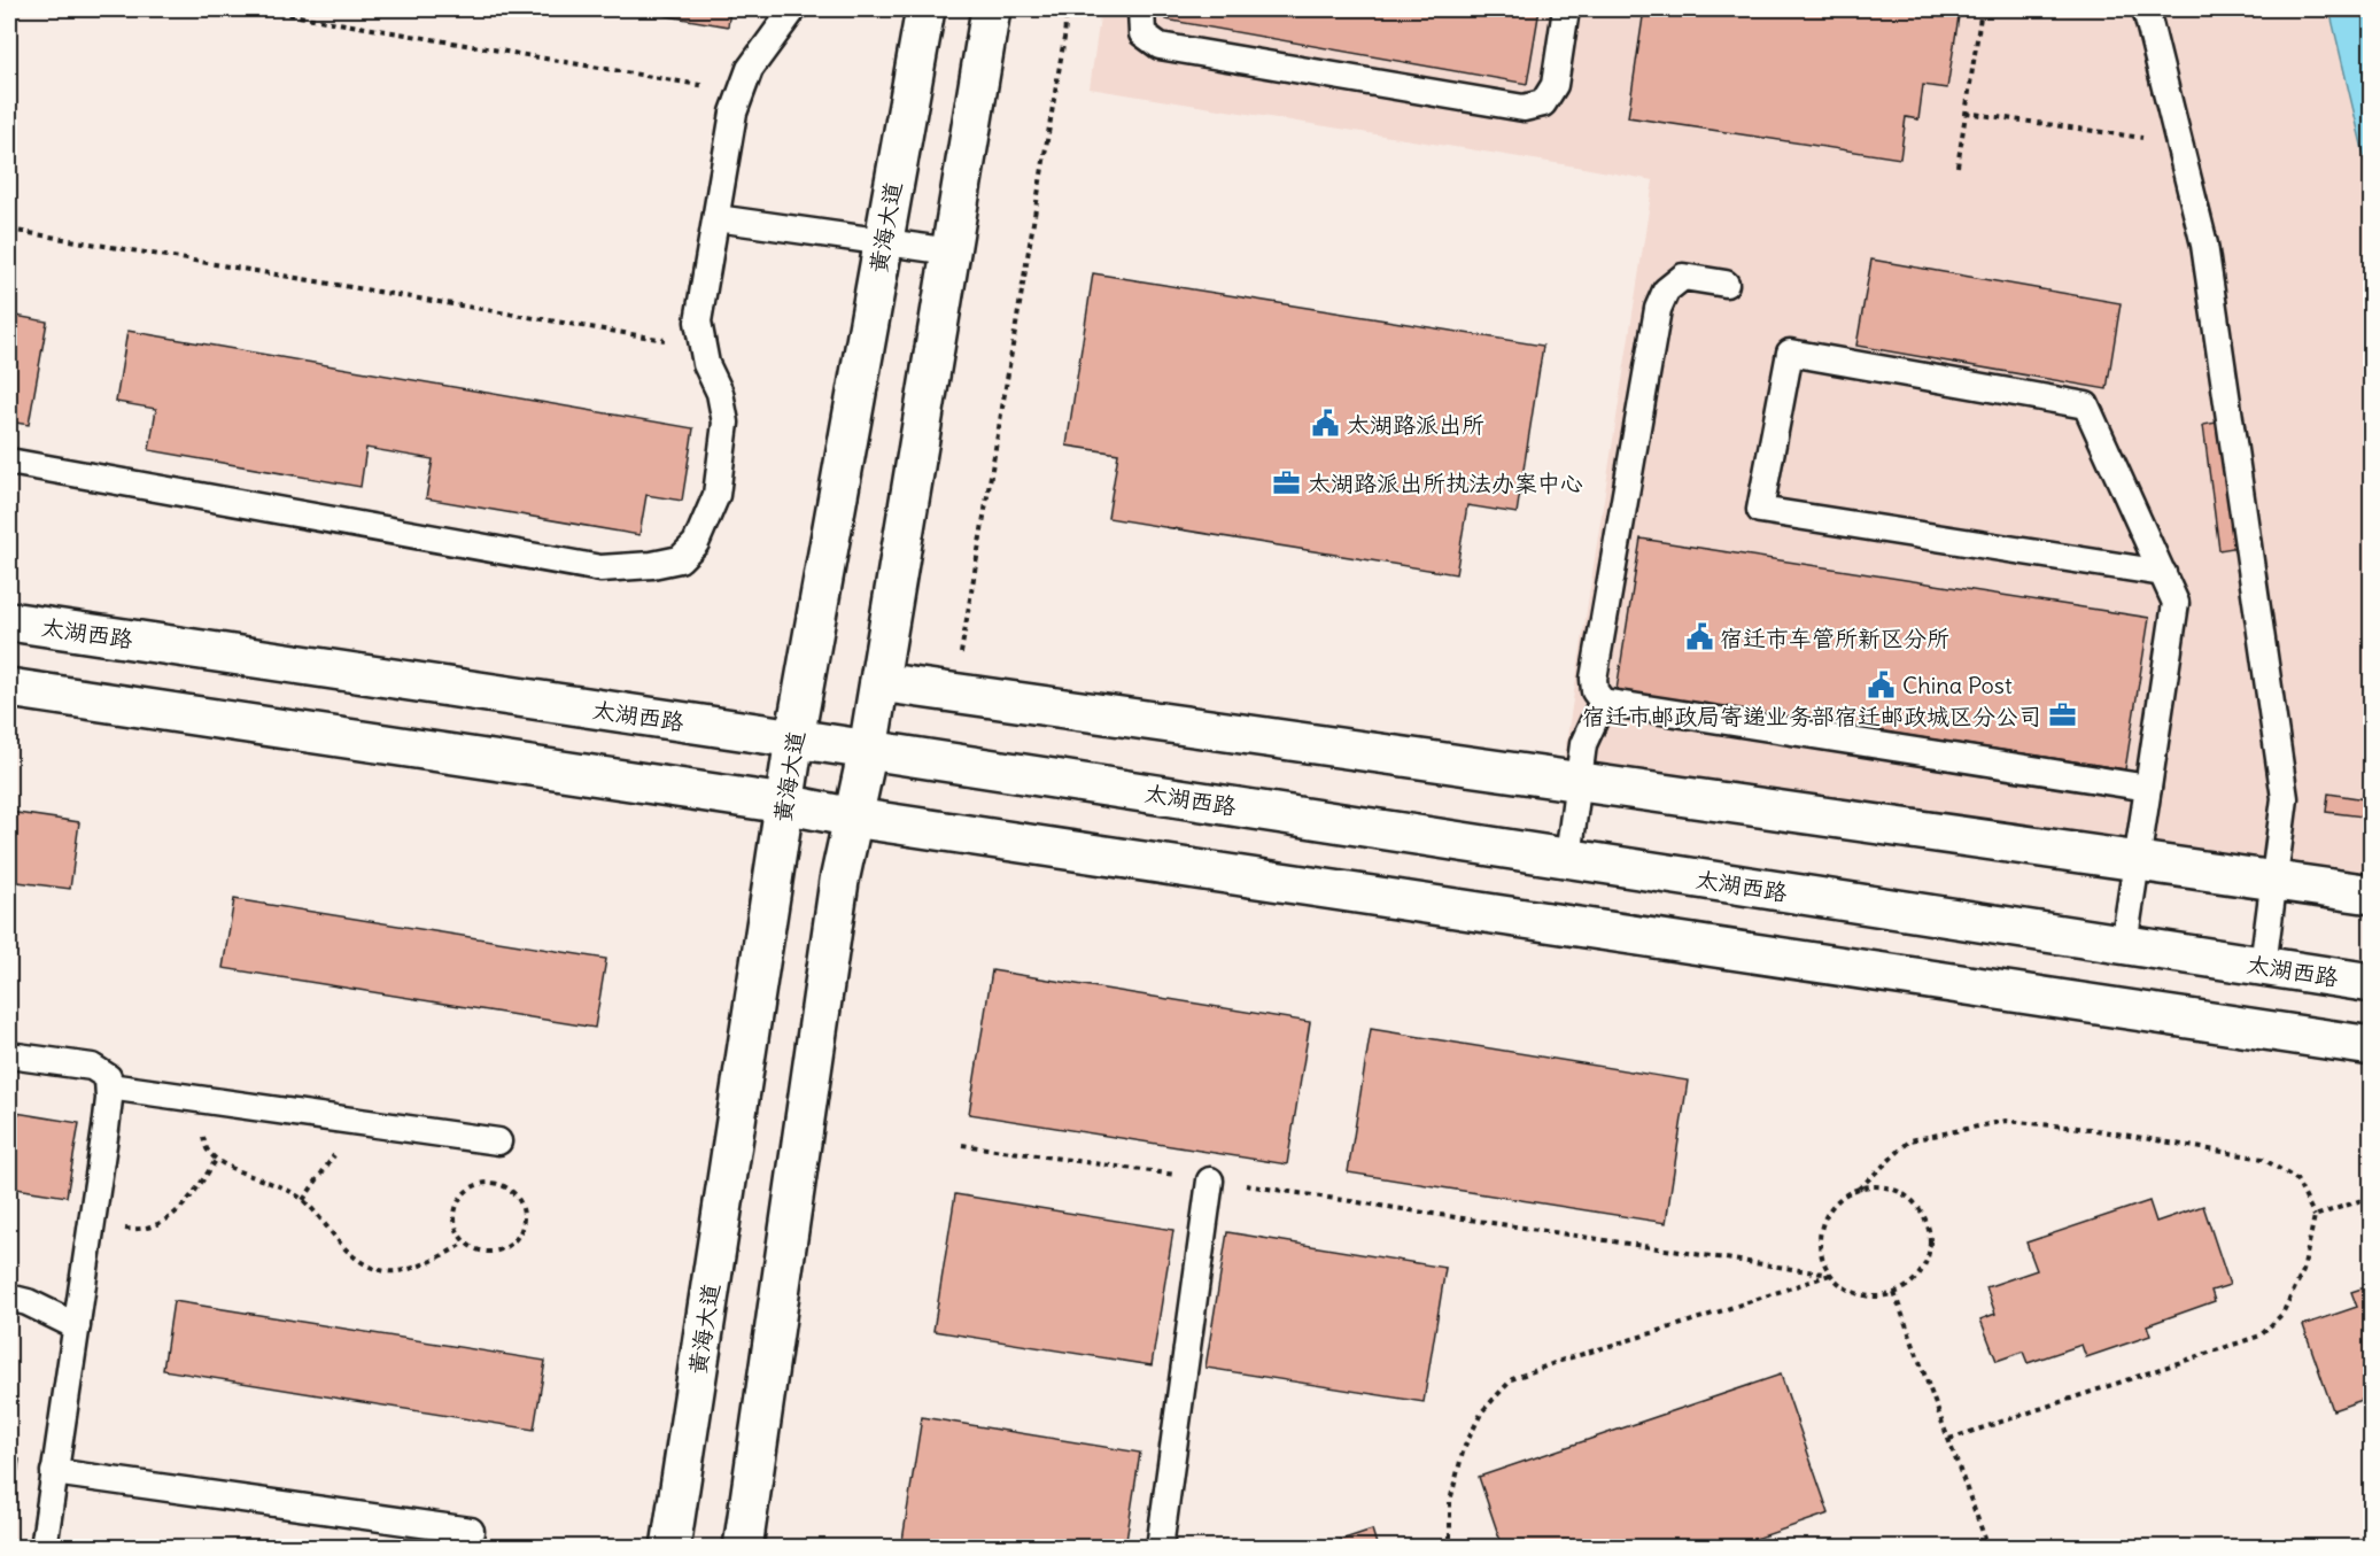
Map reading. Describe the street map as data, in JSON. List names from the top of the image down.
{
  "streets": {
    "street": ["黄海大道", "太湖西路"]
  },
  "crossings": [
    ["黄海大道", "太湖西路"]
  ],
  "places": {
    "public building": ["太湖路派出所", "宿迁市车管所新区分所", "China Post"],
    "office": ["太湖路派出所执法办案中心", "宿迁市邮政局寄递业务部宿迁邮政城区分公司"]
  }
}
